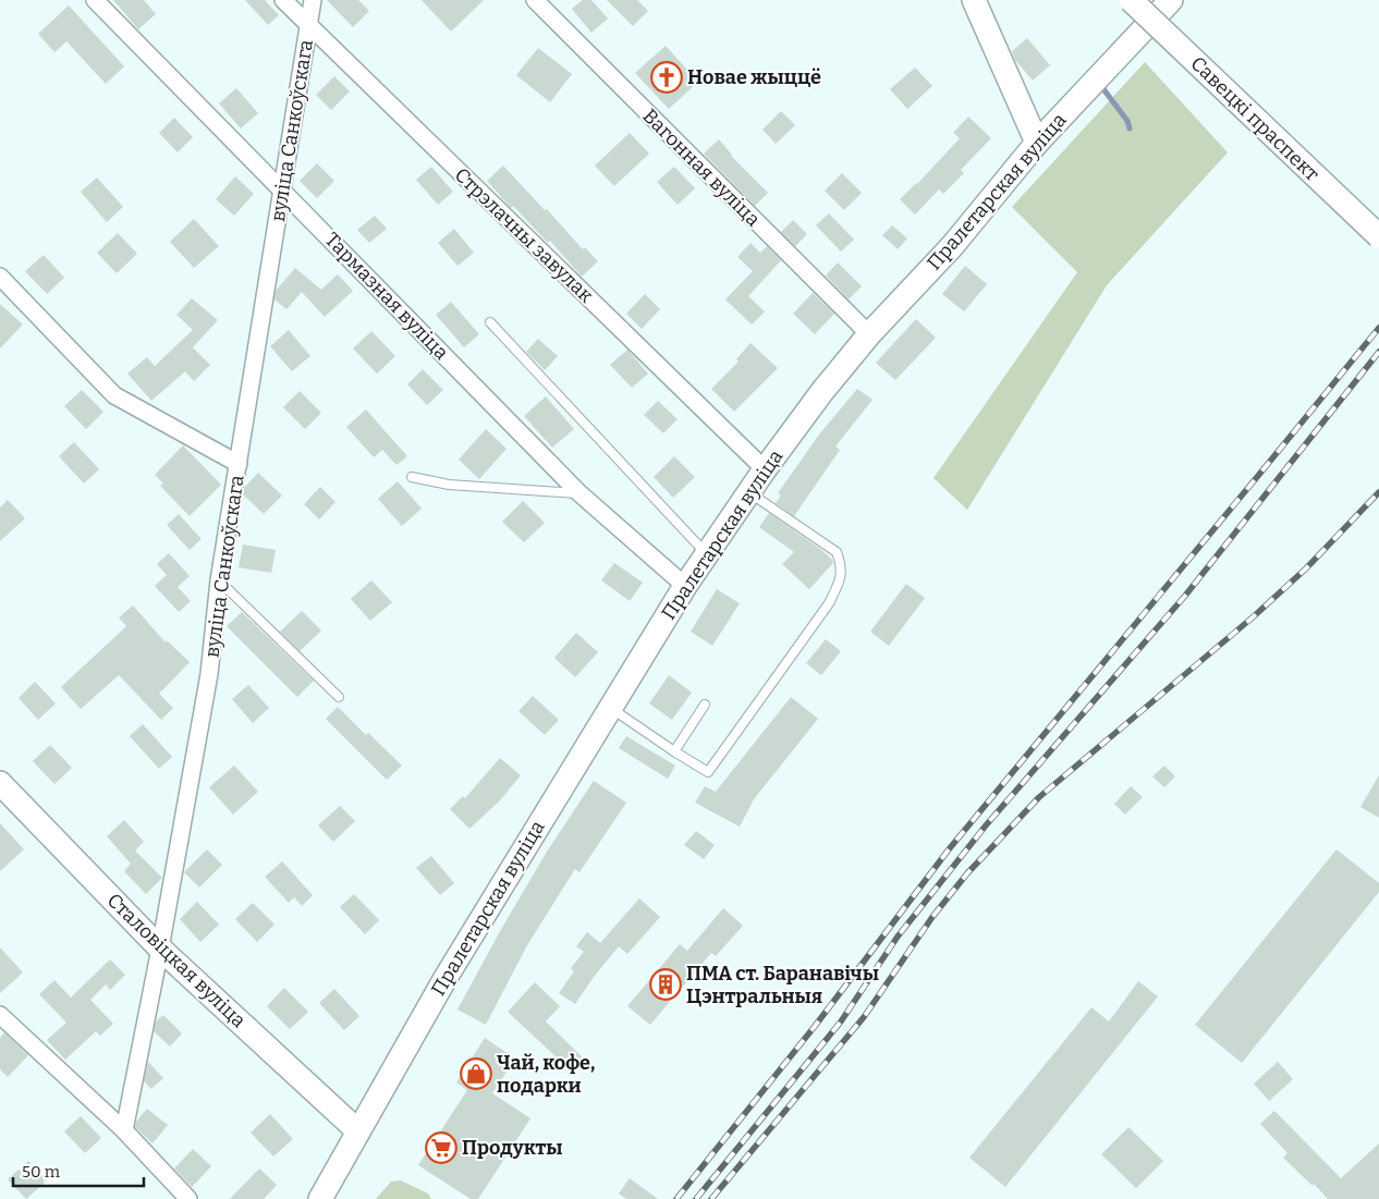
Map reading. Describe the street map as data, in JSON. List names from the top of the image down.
{
  "streets": {
    "main road": ["Савецкі праспект", "Пралетарская вуліца", "Сталовіцкая вуліца"],
    "street": [
      "вуліца Санкоўскага",
      "Вагонная вуліца",
      "Стрэлачны завулак",
      "Тармазная вуліца"
    ]
  },
  "crossings": [
    ["вуліца Санкоўскага", "Стрэлачны завулак"],
    ["вуліца Санкоўскага", "Тармазная вуліца"],
    ["вуліца Санкоўскага", "Сталовіцкая вуліца"],
    ["Вагонная вуліца", "Пралетарская вуліца"],
    ["Пралетарская вуліца", "Стрэлачны завулак"],
    ["Пралетарская вуліца", "Тармазная вуліца"],
    ["Пралетарская вуліца", "Сталовіцкая вуліца"]
  ],
  "places": {
    "church": ["Новае жыццё"],
    "building": ["ПМА ст. Баранавічы Цэнтральныя"],
    "shop": ["Чай, кофе, подарки"],
    "supermarket": ["Продукты"]
  },
  "scale_bar": "50 m"
}
